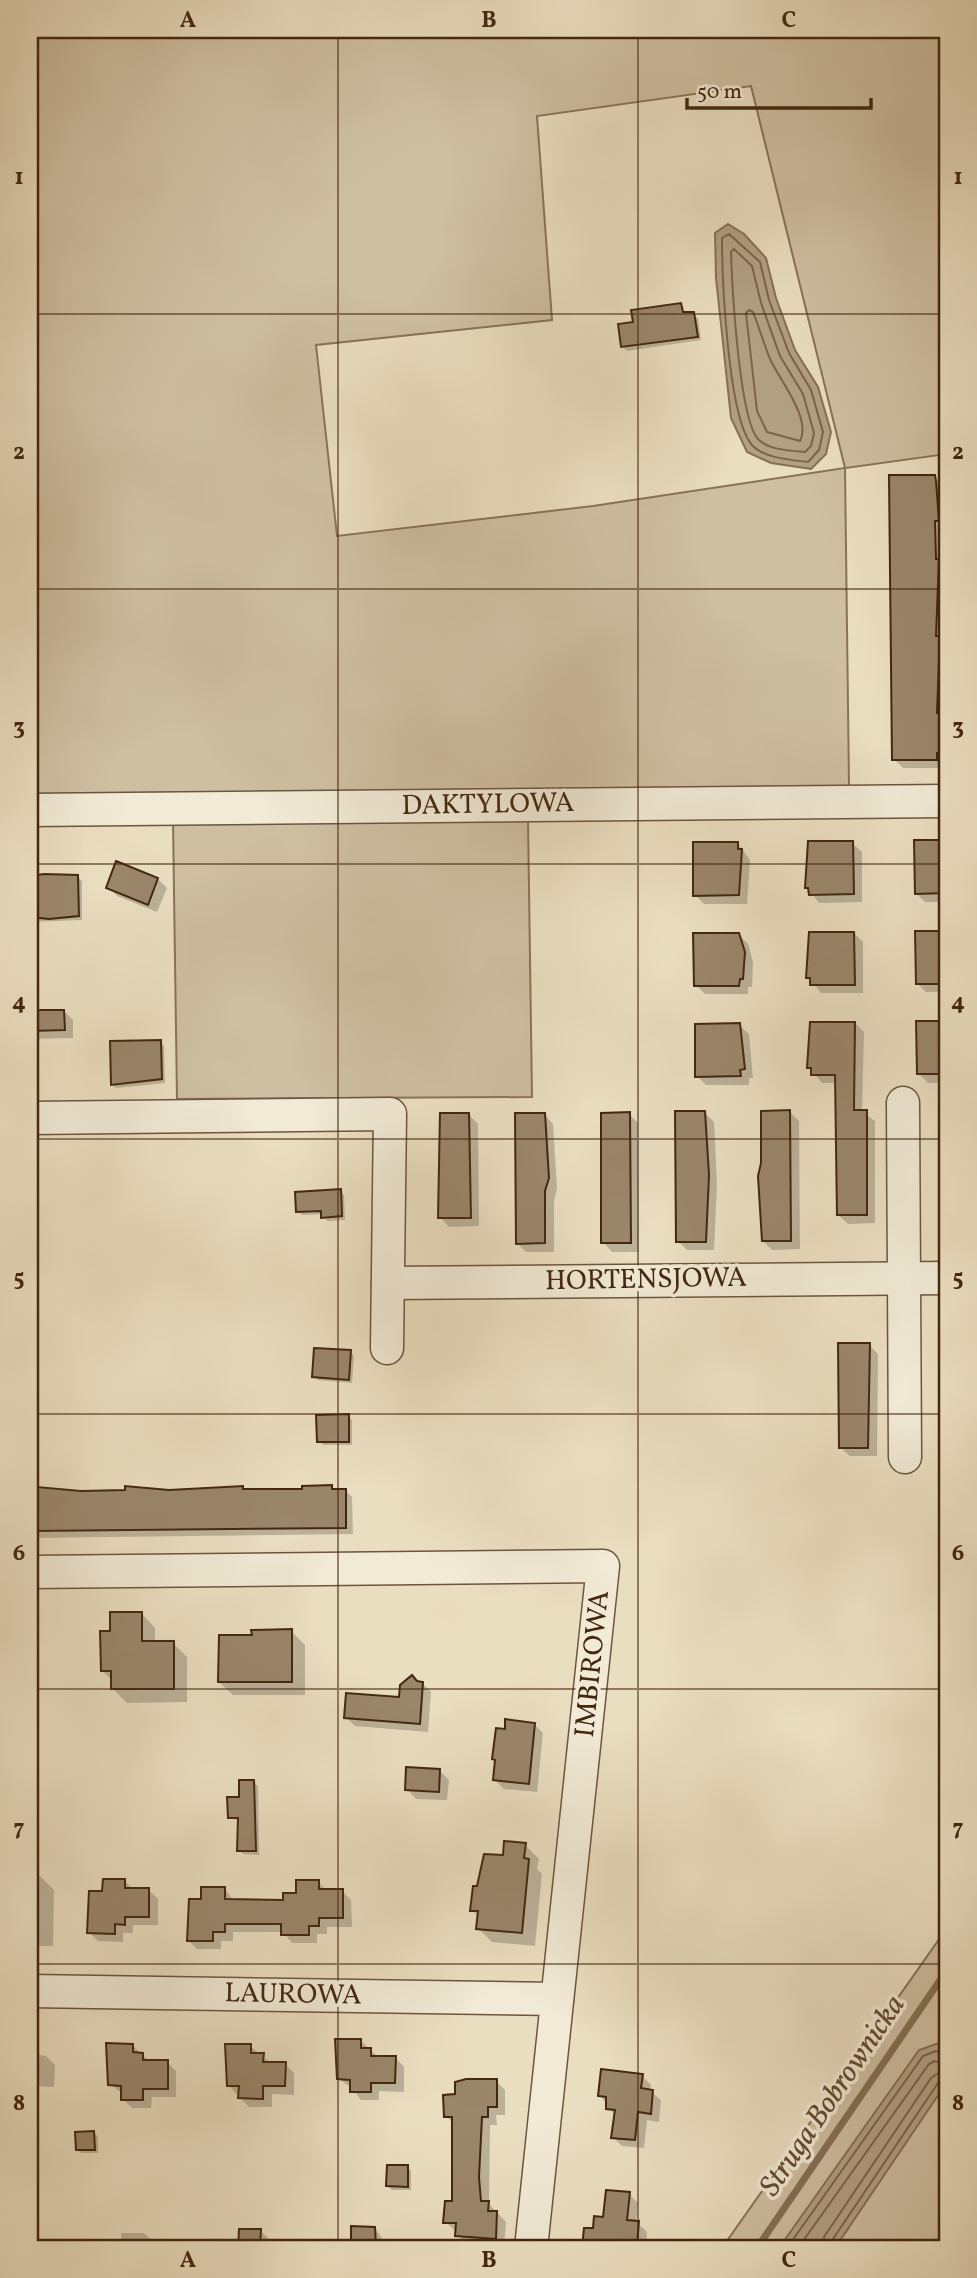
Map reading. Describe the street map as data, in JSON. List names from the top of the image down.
{
  "streets": {
    "street": [
      "DAKTYLOWA",
      "HORTENSJOWA",
      "IMBIROWA",
      "LAUROWA"
    ]
  },
  "crossings": [
    ["IMBIROWA", "LAUROWA"]
  ],
  "water": ["Struga Bobrownicka"],
  "scale_bar": "50 m",
  "grid": {
    "columns": ["A", "B", "C"],
    "rows": [
      "1",
      "2",
      "3",
      "4",
      "5",
      "6",
      "7",
      "8"
    ]
  }
}
